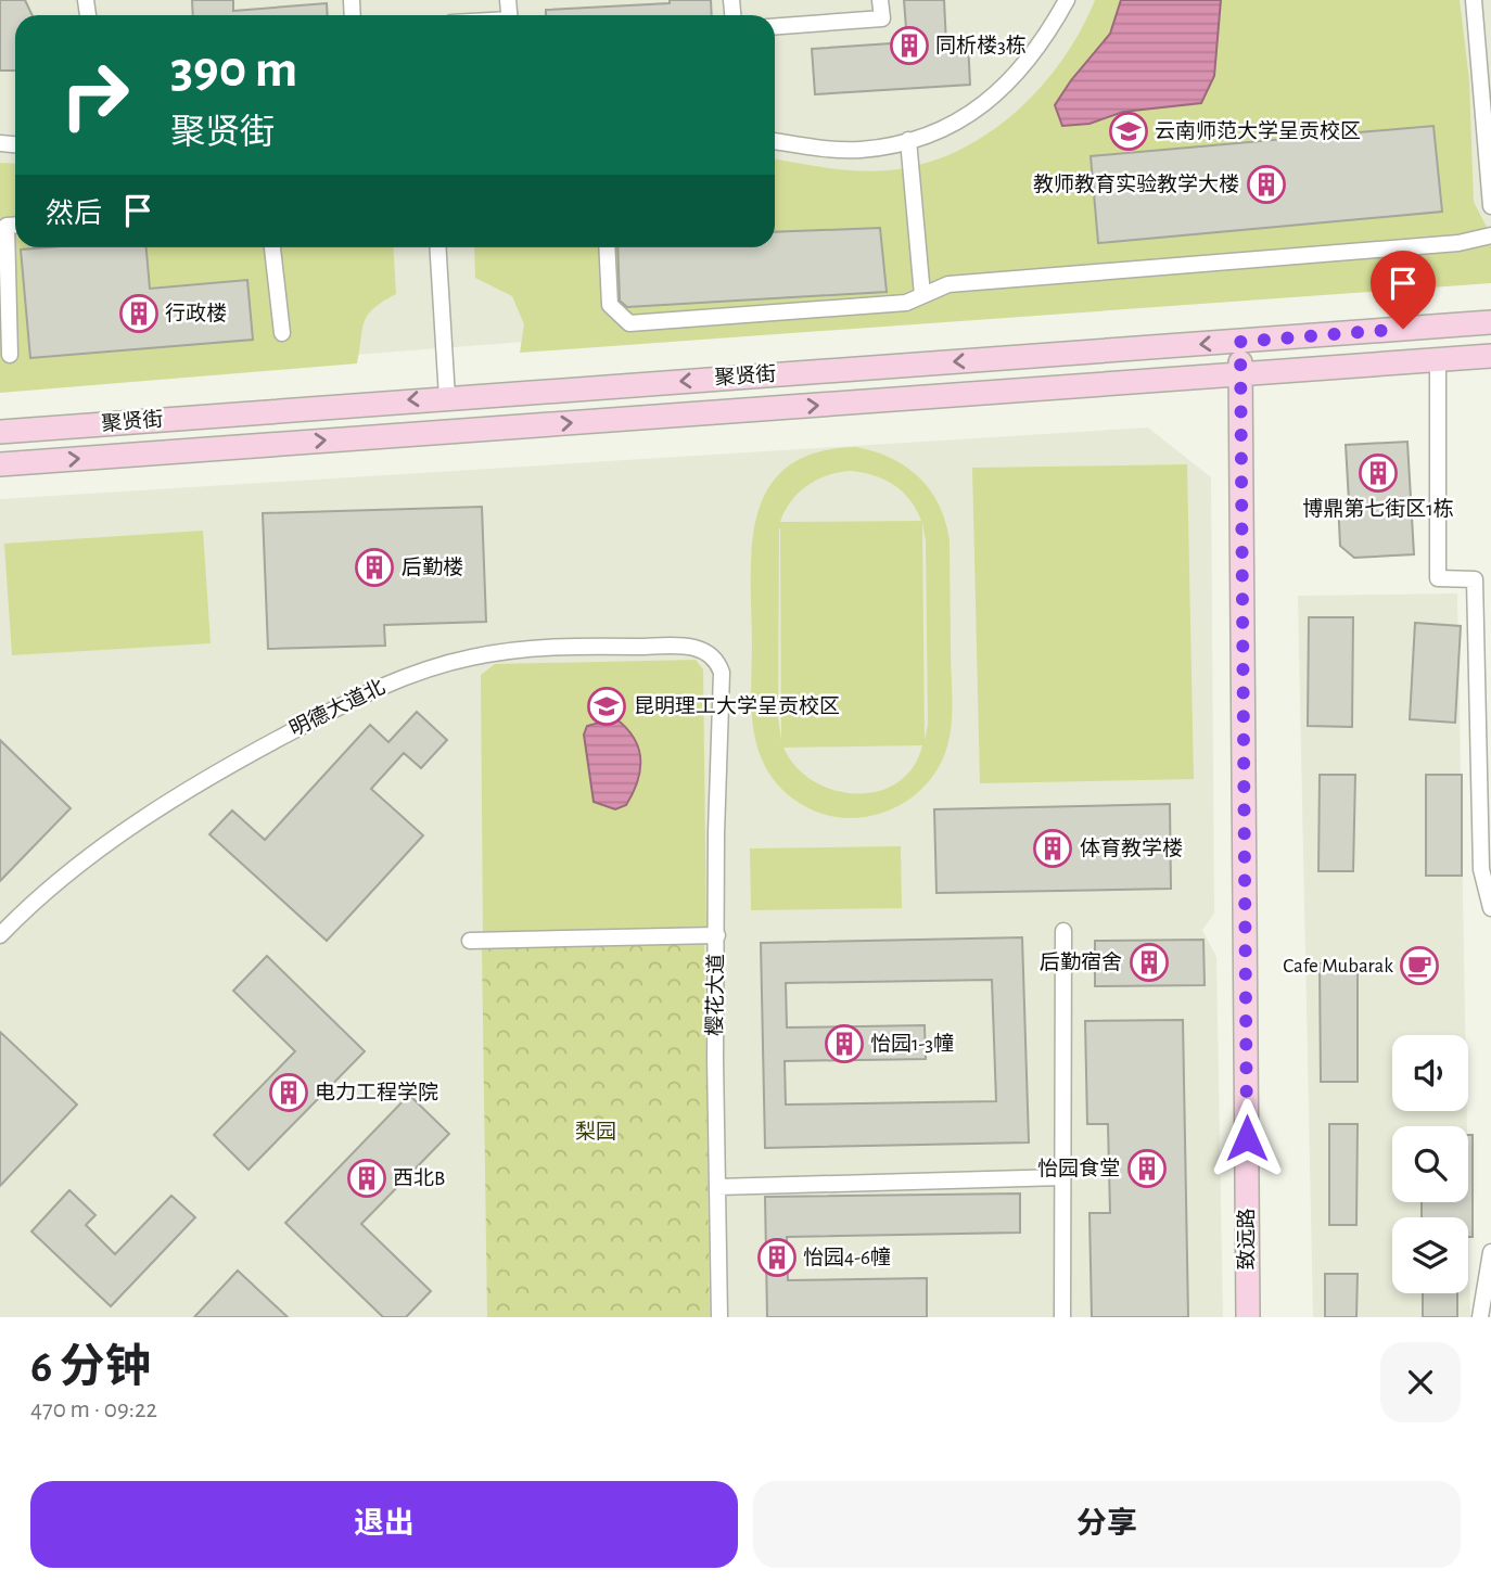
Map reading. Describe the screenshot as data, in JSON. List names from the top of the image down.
{
  "streets": {
    "main road": ["聚贤街", "致远路"],
    "street": ["明德大道北", "樱花大道"]
  },
  "crossings": [
    ["聚贤街", "致远路"],
    ["明德大道北", "樱花大道"]
  ],
  "parks": ["梨园"],
  "places": {
    "building": [
      "同析楼3栋",
      "教师教育实验教学大楼",
      "行政楼",
      "博鼎第七街区1栋",
      "后勤楼",
      "体育教学楼",
      "后勤宿舍",
      "怡园1-3幢",
      "电力工程学院",
      "怡园食堂",
      "西北B",
      "怡园4-6幢"
    ],
    "school or university": ["云南师范大学呈贡校区", "昆明理工大学呈贡校区"],
    "cafe": ["Cafe Mubarak"]
  },
  "page": {
    "turn": ["390 m", "聚贤街"],
    "then": "然后",
    "heading": ["6 分钟", "470 m · 09:22"],
    "buttons": ["退出", "分享"]
  }
}
